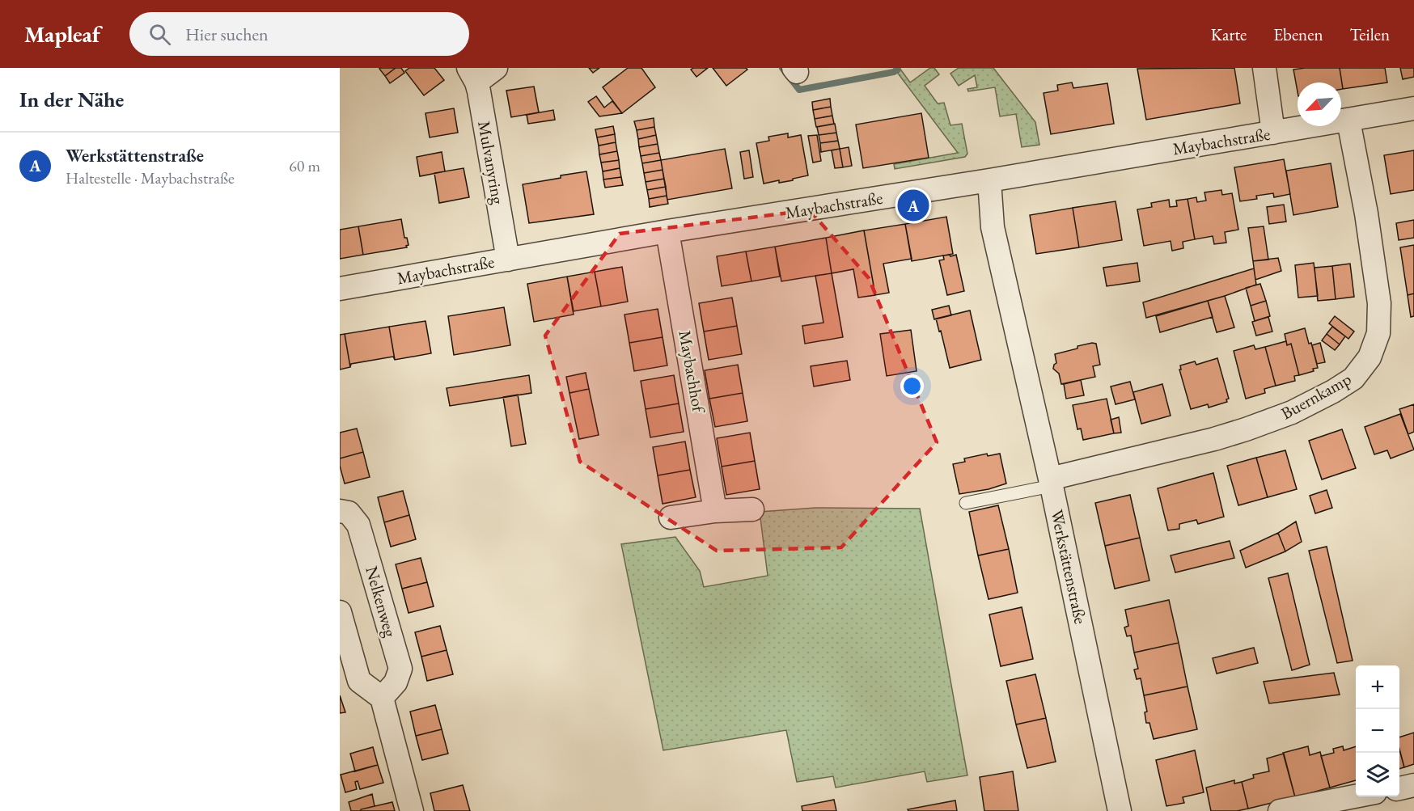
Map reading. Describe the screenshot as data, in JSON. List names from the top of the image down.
{
  "streets": {
    "street": [
      "Maybachstraße",
      "Mulvanyring",
      "Maybachhof",
      "Buernkamp",
      "Werkstättenstraße",
      "Nelkenweg"
    ]
  },
  "crossings": [
    ["Maybachstraße", "Mulvanyring"],
    ["Maybachstraße", "Maybachhof"],
    ["Maybachstraße", "Buernkamp"],
    ["Maybachstraße", "Werkstättenstraße"],
    ["Buernkamp", "Werkstättenstraße"]
  ],
  "north": "bottom left",
  "page": {
    "header": "Mapleaf",
    "search": "Hier suchen",
    "nav": ["Karte", "Ebenen", "Teilen"],
    "heading": "In der Nähe",
    "list": [
      {
        "mark": "A",
        "name": "Werkstättenstraße",
        "note": "Haltestelle · Maybachstraße",
        "value": "60 m"
      }
    ],
    "pins": "A",
    "map_buttons": ["+", "−"]
  }
}
